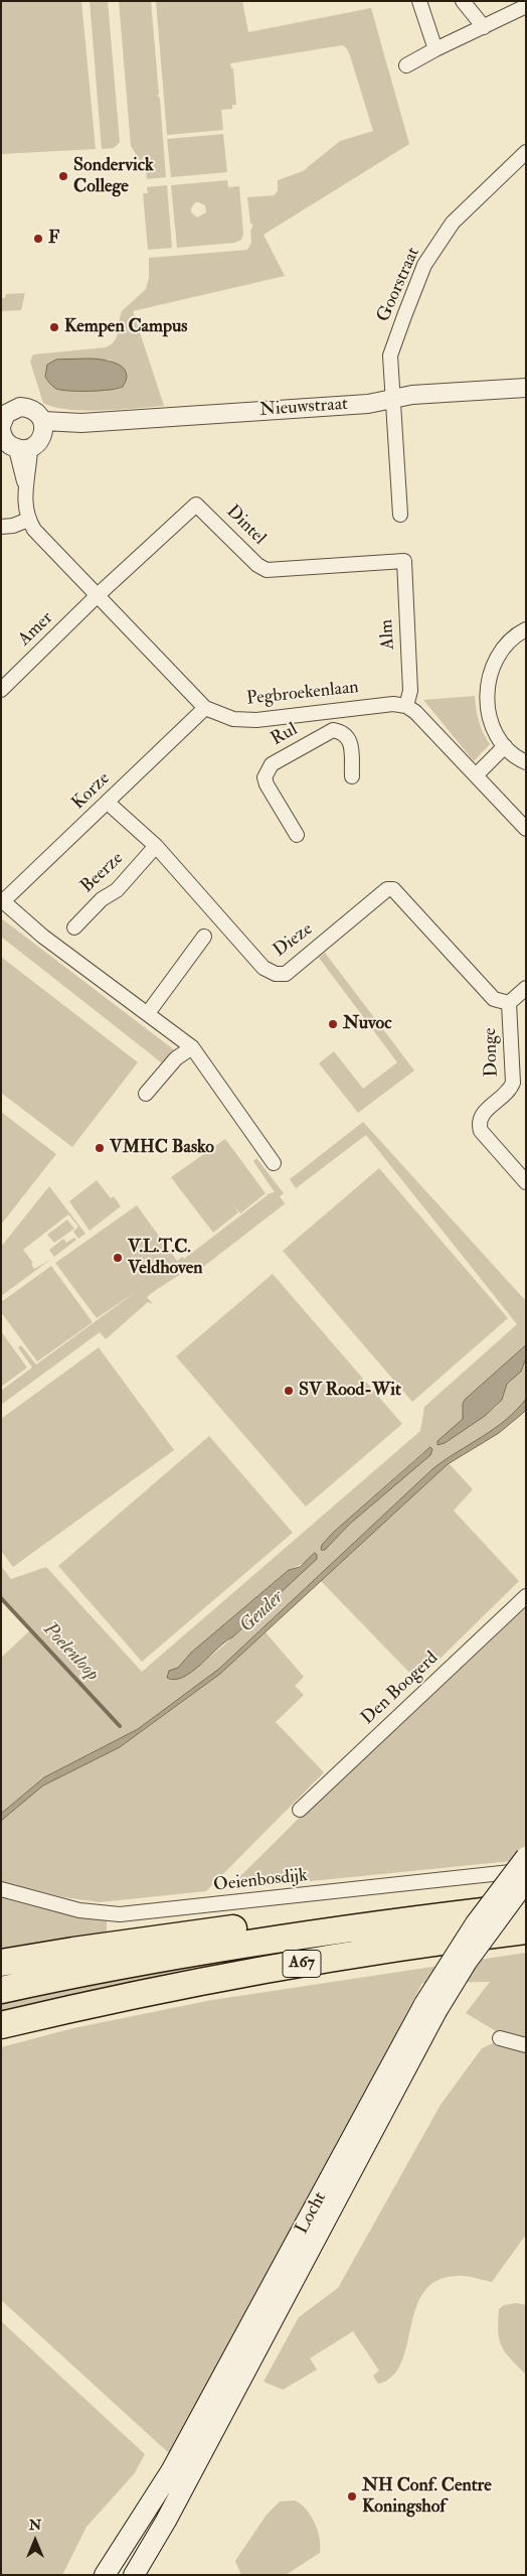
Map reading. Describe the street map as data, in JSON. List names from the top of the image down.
{
  "streets": {
    "highway": ["A67"],
    "main road": ["Locht"],
    "street": [
      "Goorstraat",
      "Nieuwstraat",
      "Dintel",
      "Amer",
      "Alm",
      "Pegbroekenlaan",
      "Rul",
      "Korze",
      "Beerze",
      "Dieze",
      "Donge",
      "Den Boogerd",
      "Oeienbosdijk"
    ]
  },
  "crossings": [
    ["Goorstraat", "Nieuwstraat"],
    ["Dintel", "Amer"],
    ["Dintel", "Alm"],
    ["Dintel", "Pegbroekenlaan"],
    ["Amer", "Pegbroekenlaan"],
    ["Alm", "Pegbroekenlaan"],
    ["Pegbroekenlaan", "Korze"],
    ["Korze", "Dieze"],
    ["Beerze", "Dieze"],
    ["Dieze", "Donge"]
  ],
  "water": ["Gender", "Poelenloop"],
  "places": [
    "Sondervick College",
    "F",
    "Kempen Campus",
    "Nuvoc",
    "VMHC Basko",
    "V.L.T.C. Veldhoven",
    "SV Rood-Wit",
    "NH Conf. Centre Koningshof"
  ],
  "north": "top"
}
